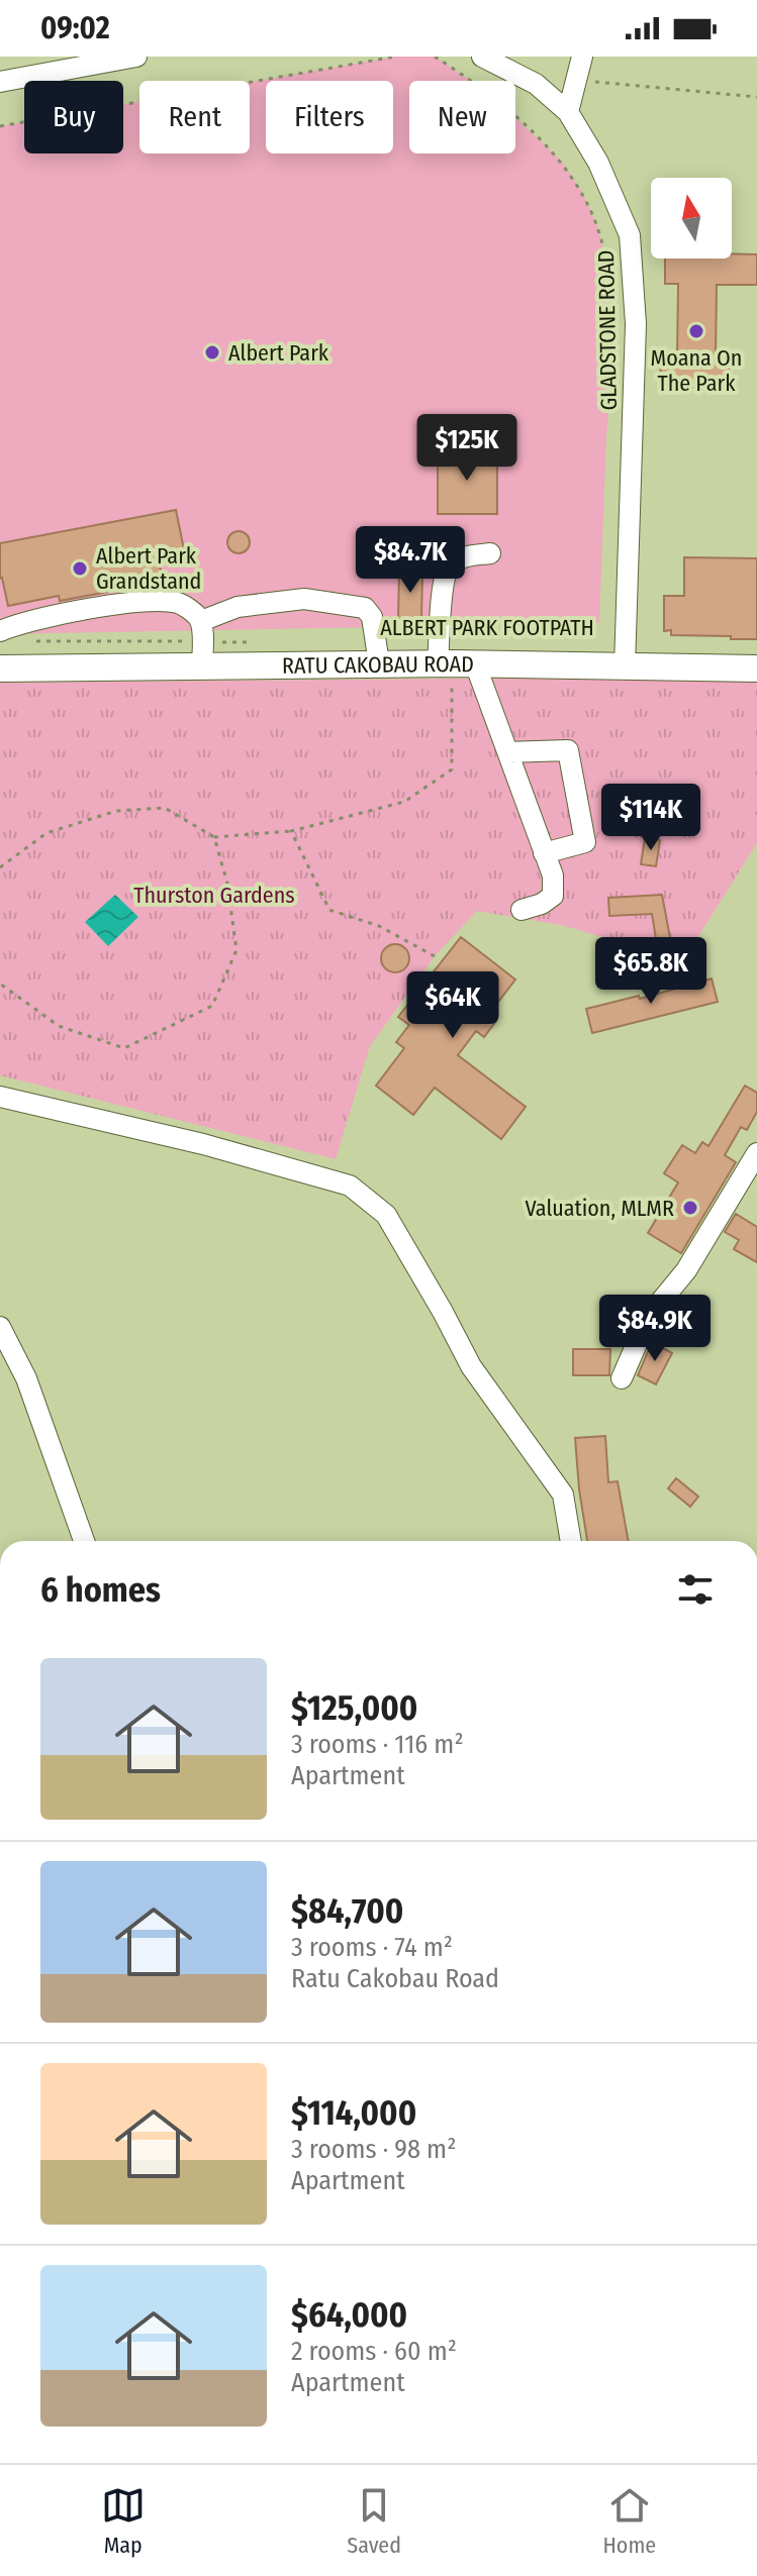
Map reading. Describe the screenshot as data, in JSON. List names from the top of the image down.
{
  "streets": {
    "main road": ["RATU CAKOBAU ROAD"],
    "street": ["GLADSTONE ROAD"]
  },
  "crossings": [
    ["GLADSTONE ROAD", "RATU CAKOBAU ROAD"]
  ],
  "parks": ["Thurston Gardens"],
  "places": [
    "Moana On The Park",
    "Albert Park",
    "Albert Park Grandstand",
    "Valuation, MLMR"
  ],
  "north": "top",
  "page": {
    "status": "09:02",
    "chip": [
      "Buy",
      "Rent",
      "Filters",
      "New"
    ],
    "price": [
      "$125K",
      "$84.7K",
      "$114K",
      "$65.8K",
      "$64K",
      "$84.9K"
    ],
    "heading": "6 homes",
    "list": [
      {
        "name": "$125,000",
        "note": "3 rooms · 116 m² · Apartment"
      },
      {
        "name": "$84,700",
        "note": "3 rooms · 74 m² · Ratu Cakobau Road"
      },
      {
        "name": "$114,000",
        "note": "3 rooms · 98 m² · Apartment"
      },
      {
        "name": "$64,000",
        "note": "2 rooms · 60 m² · Apartment"
      }
    ],
    "tabs": ["Map", "Saved", "Home"]
  }
}
